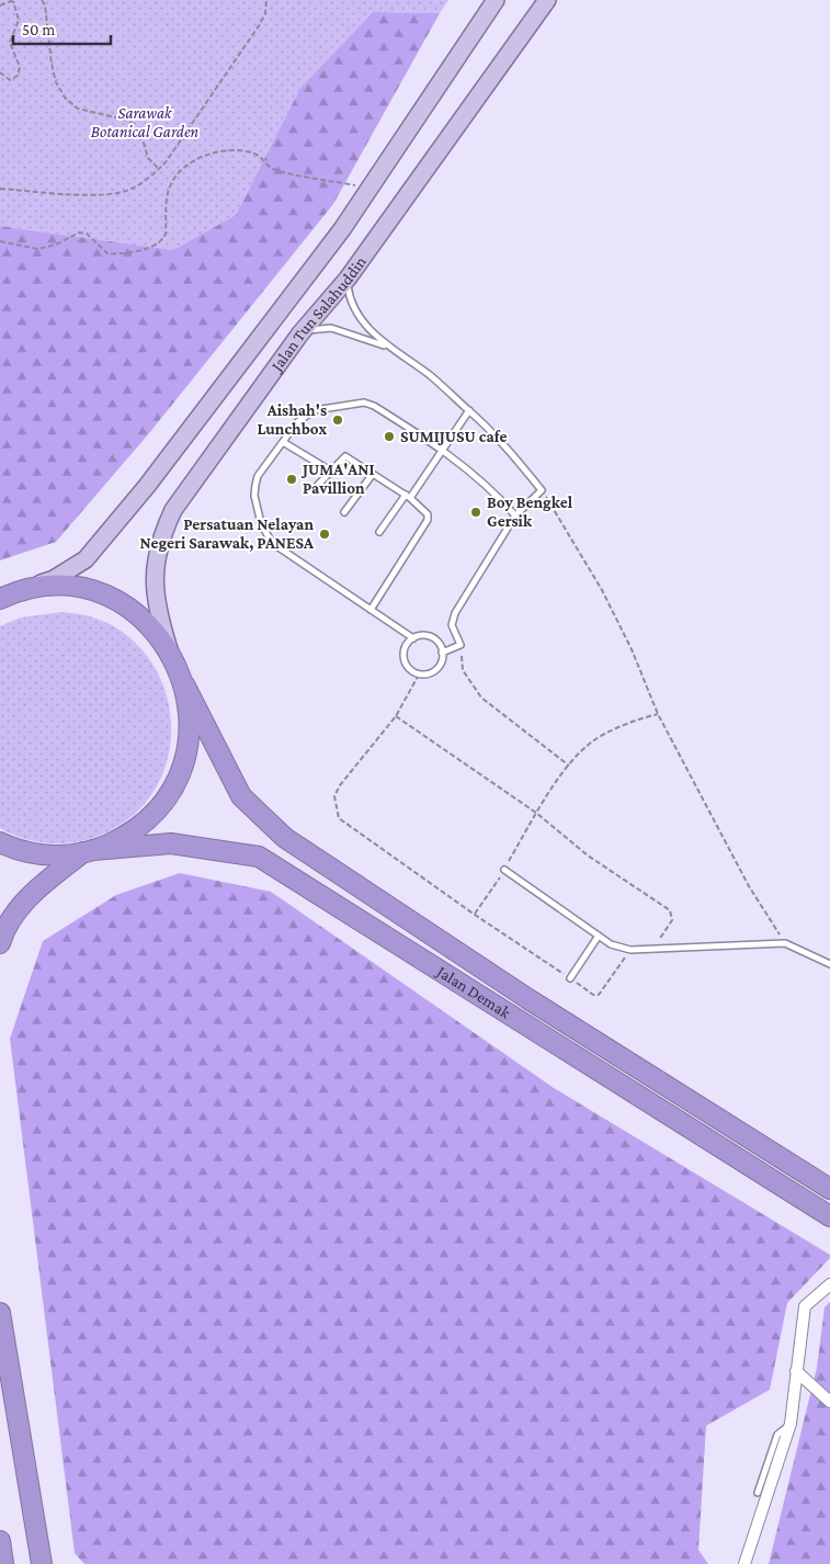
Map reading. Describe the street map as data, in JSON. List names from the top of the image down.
{
  "streets": {
    "highway": ["Jalan Demak"],
    "main road": ["Jalan Tun Salahuddin"]
  },
  "parks": ["Sarawak Botanical Garden"],
  "places": [
    "Aishah's Lunchbox",
    "SUMIJUSU cafe",
    "JUMA'ANI Pavillion",
    "Boy Bengkel Gersik",
    "Persatuan Nelayan Negeri Sarawak, PANESA"
  ],
  "scale_bar": "50 m"
}
